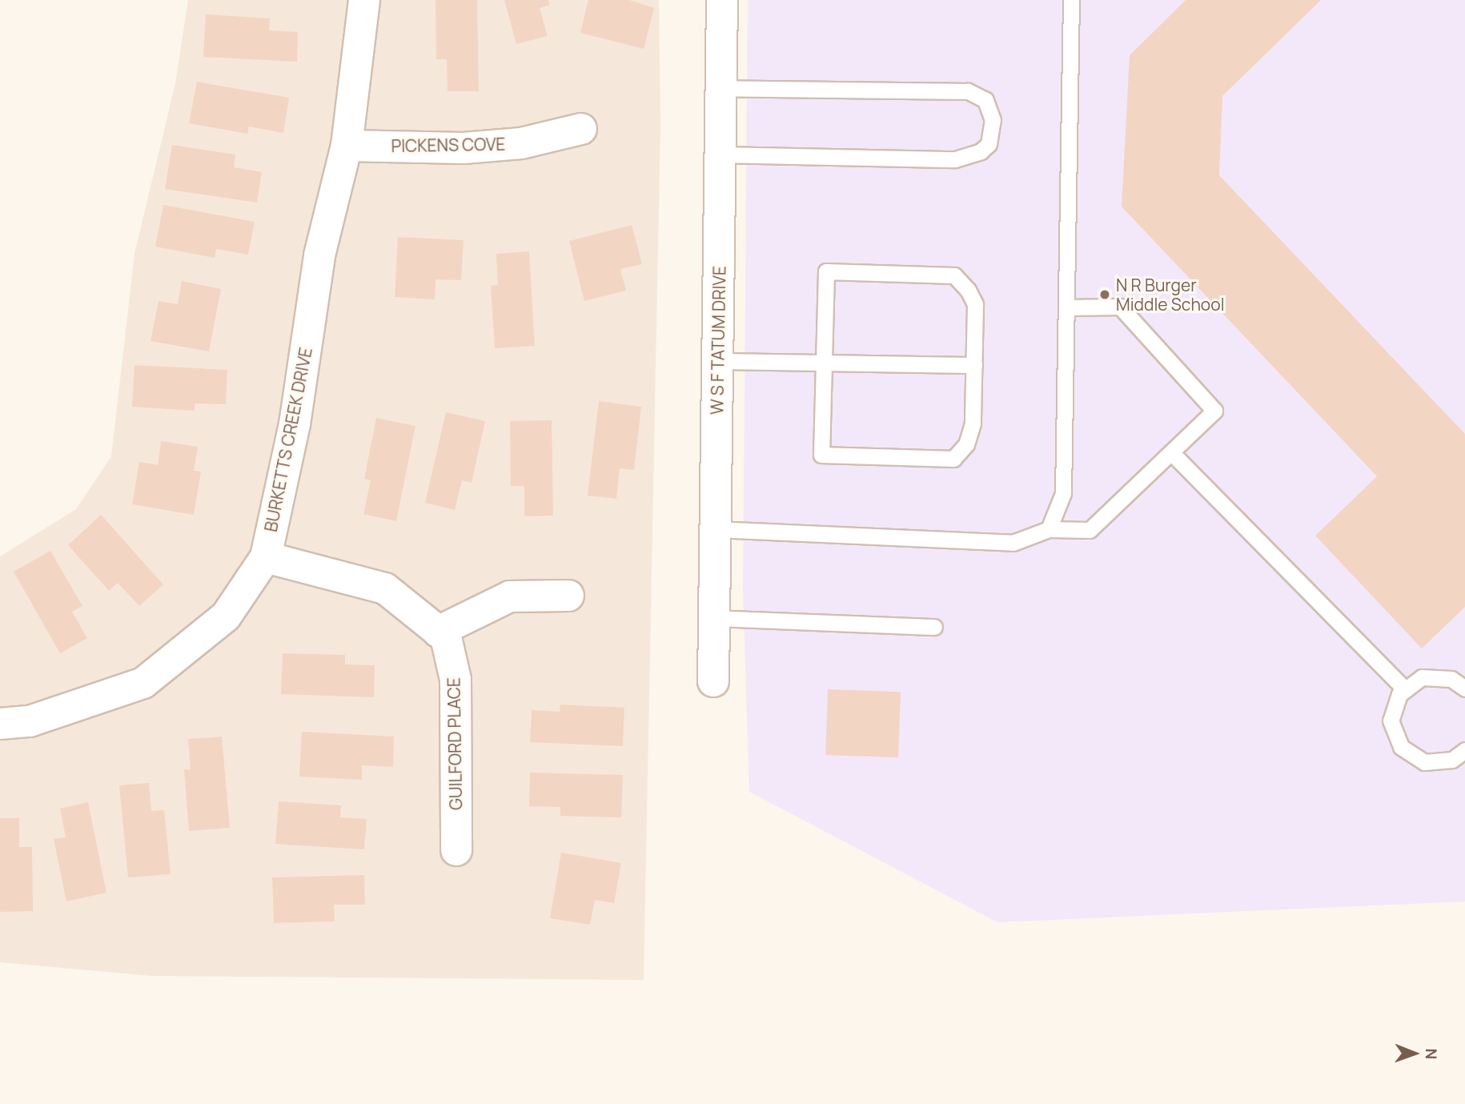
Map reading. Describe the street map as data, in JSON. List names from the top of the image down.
{
  "streets": {
    "street": [
      "PICKENS COVE",
      "W S F TATUM DRIVE",
      "BURKETTS CREEK DRIVE",
      "GUILFORD PLACE"
    ]
  },
  "crossings": [
    ["PICKENS COVE", "BURKETTS CREEK DRIVE"],
    ["BURKETTS CREEK DRIVE", "GUILFORD PLACE"]
  ],
  "places": ["N R Burger Middle School"],
  "north": "right"
}
